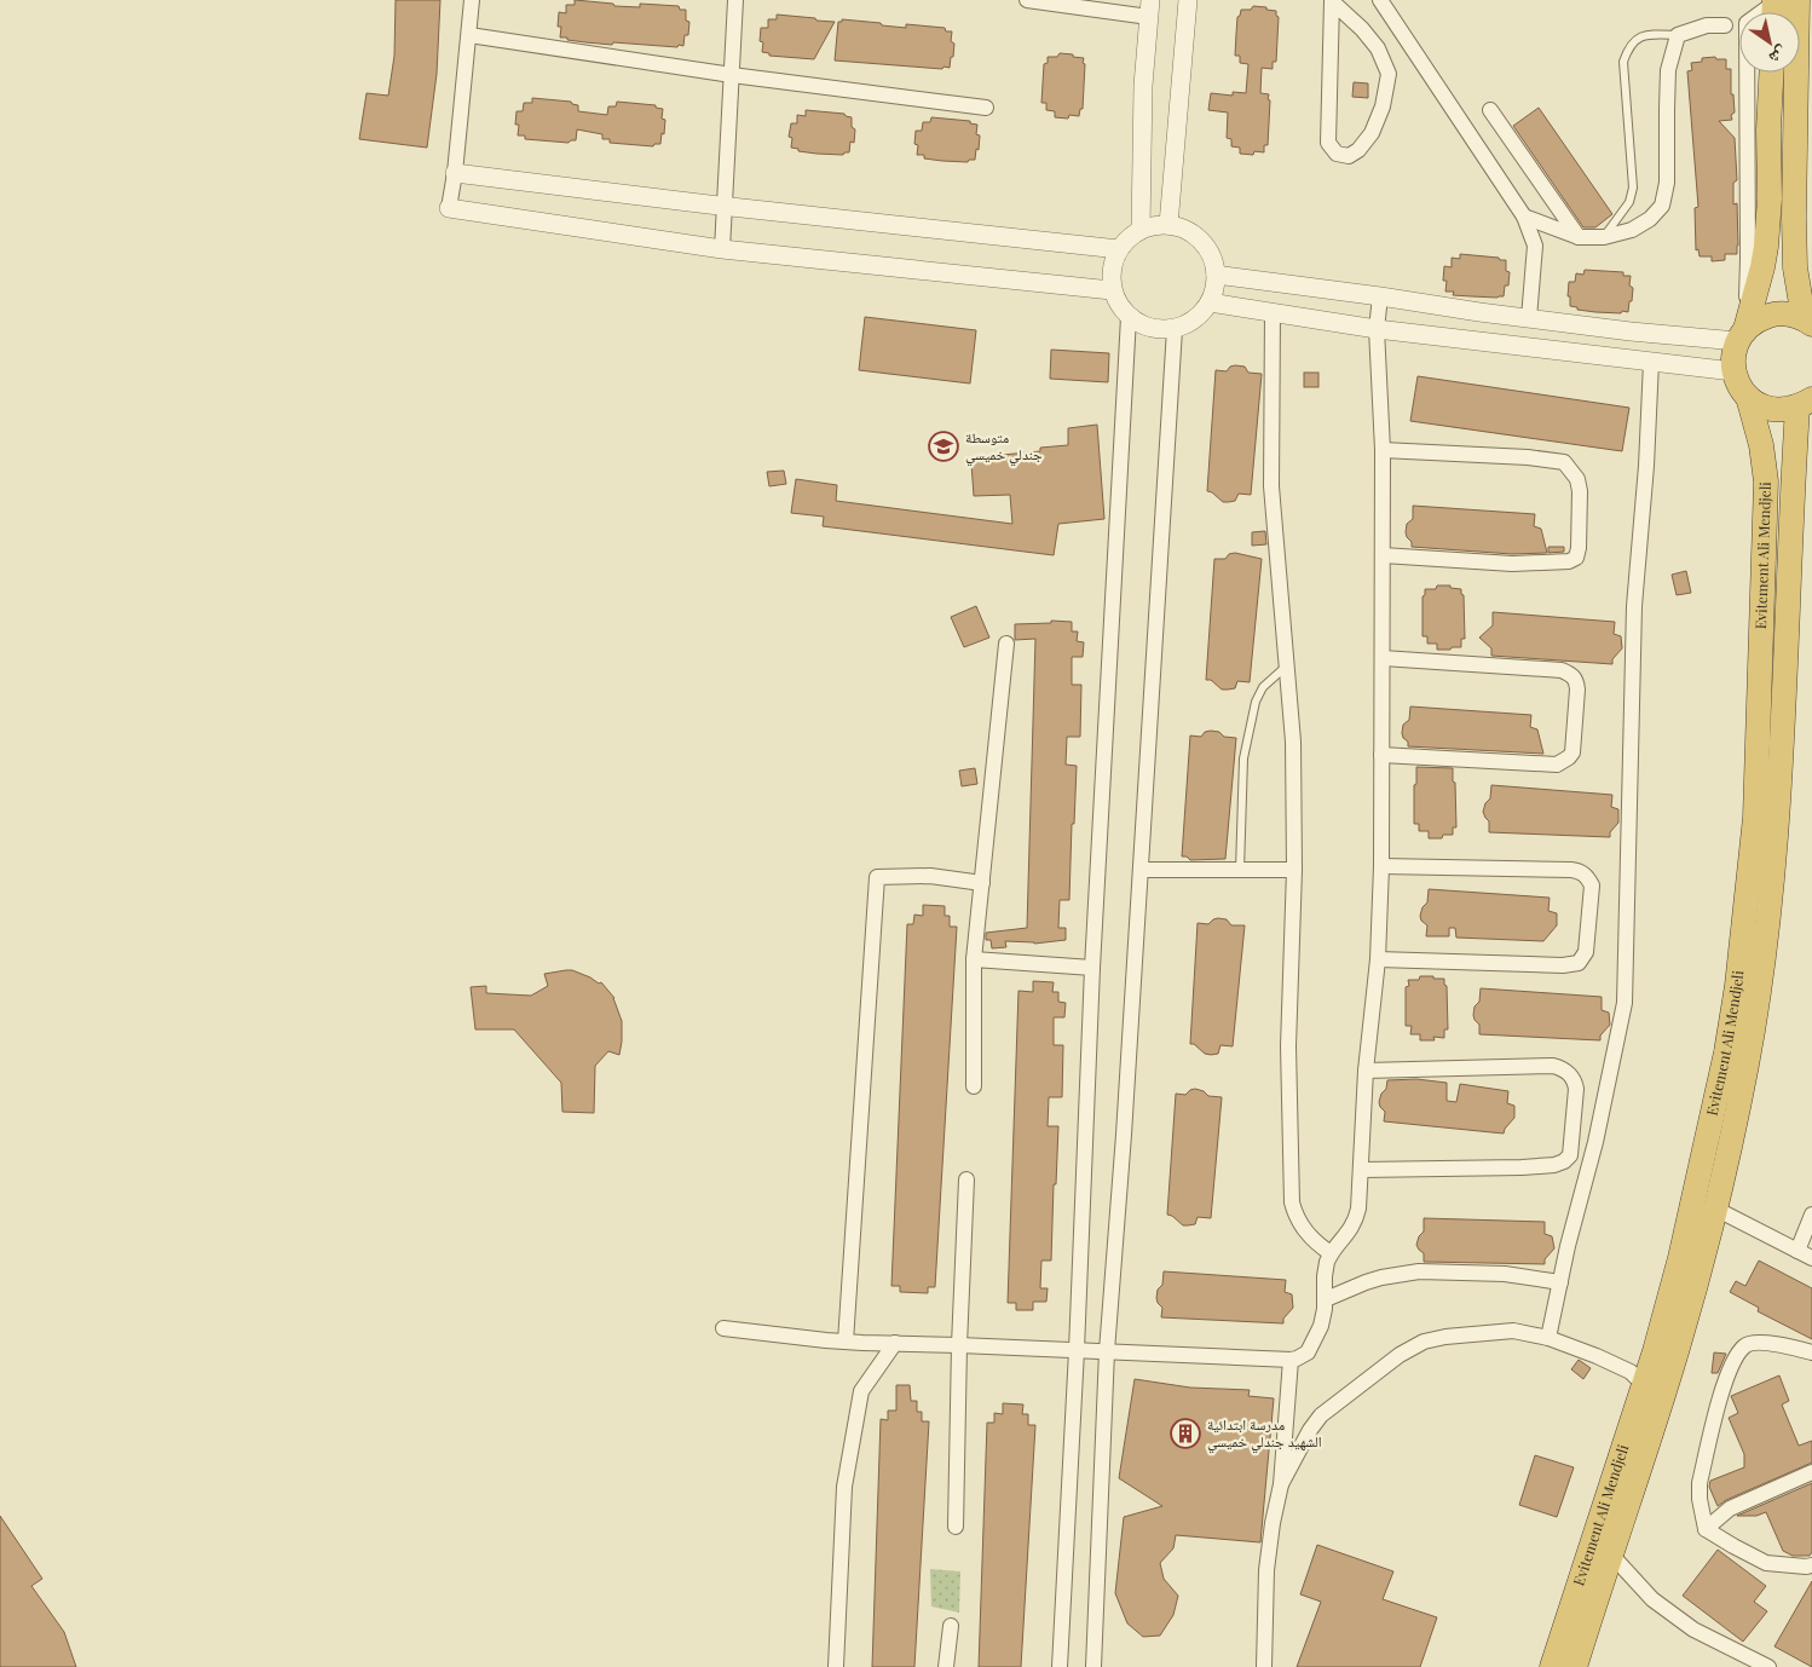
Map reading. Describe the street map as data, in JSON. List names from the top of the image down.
{
  "streets": {
    "highway": ["Evitement Ali Mendjeli"]
  },
  "places": {
    "school or university": ["متوسطة جندلي خميسي"],
    "building": ["مدرسة ابتدائية الشهيد جندلي خميسي"]
  },
  "north": "bottom right"
}
